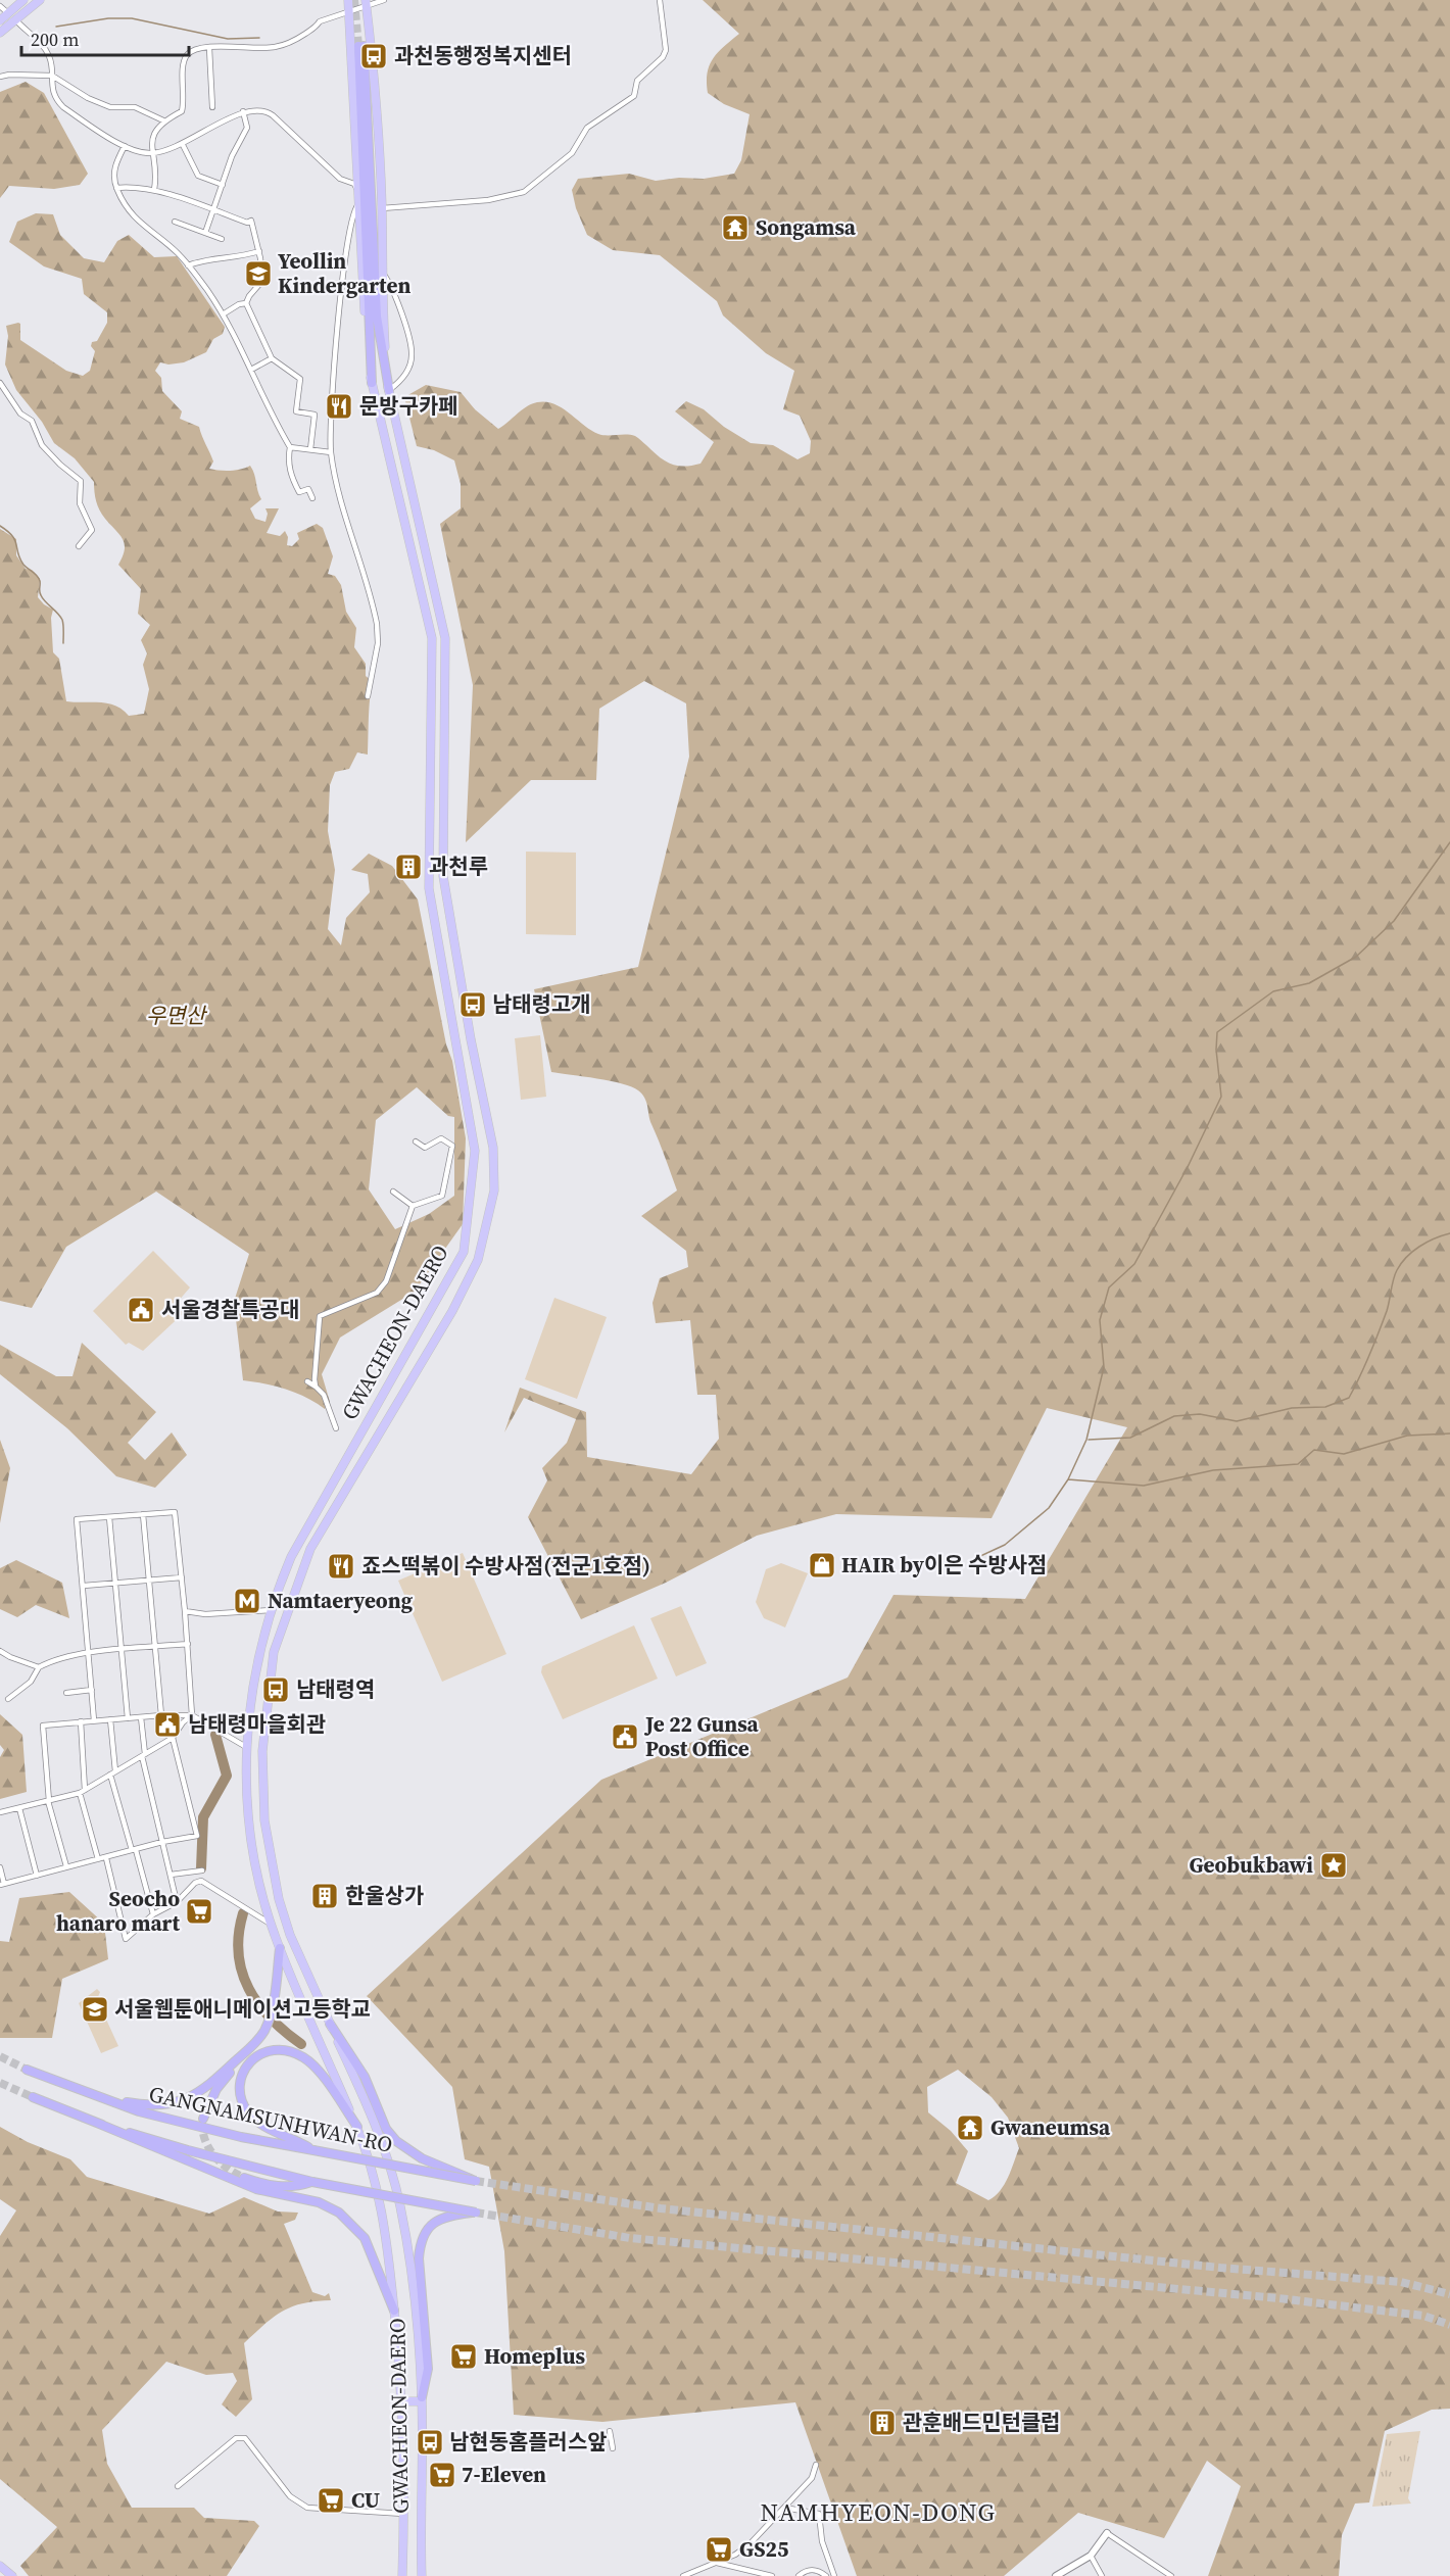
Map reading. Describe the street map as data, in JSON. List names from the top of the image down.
{
  "streets": {
    "highway": ["GANGNAMSUNHWAN-RO"],
    "main road": ["GWACHEON-DAERO"]
  },
  "crossings": [
    ["GWACHEON-DAERO", "GANGNAMSUNHWAN-RO"]
  ],
  "districts": ["NAMHYEON-DONG"],
  "parks": ["우면산"],
  "places": {
    "bus stop": [
      "과천동행정복지센터",
      "남태령고개",
      "남태령역",
      "남현동홈플러스앞"
    ],
    "temple": ["Songamsa", "Gwaneumsa"],
    "school or university": ["Yeollin Kindergarten", "서울웹툰애니메이션고등학교"],
    "restaurant": ["문방구카페", "죠스떡볶이 수방사점(전군1호점)"],
    "building": ["과천루", "한울상가", "관훈배드민턴클럽"],
    "public building": ["서울경찰특공대", "남태령마을회관", "Je 22 Gunsa Post Office"],
    "shop": ["HAIR by이은 수방사점"],
    "metro station": ["Namtaeryeong"],
    "place": ["Geobukbawi"],
    "supermarket": [
      "Seocho hanaro mart",
      "Homeplus",
      "7-Eleven",
      "CU",
      "GS25"
    ]
  },
  "scale_bar": "200 m"
}
